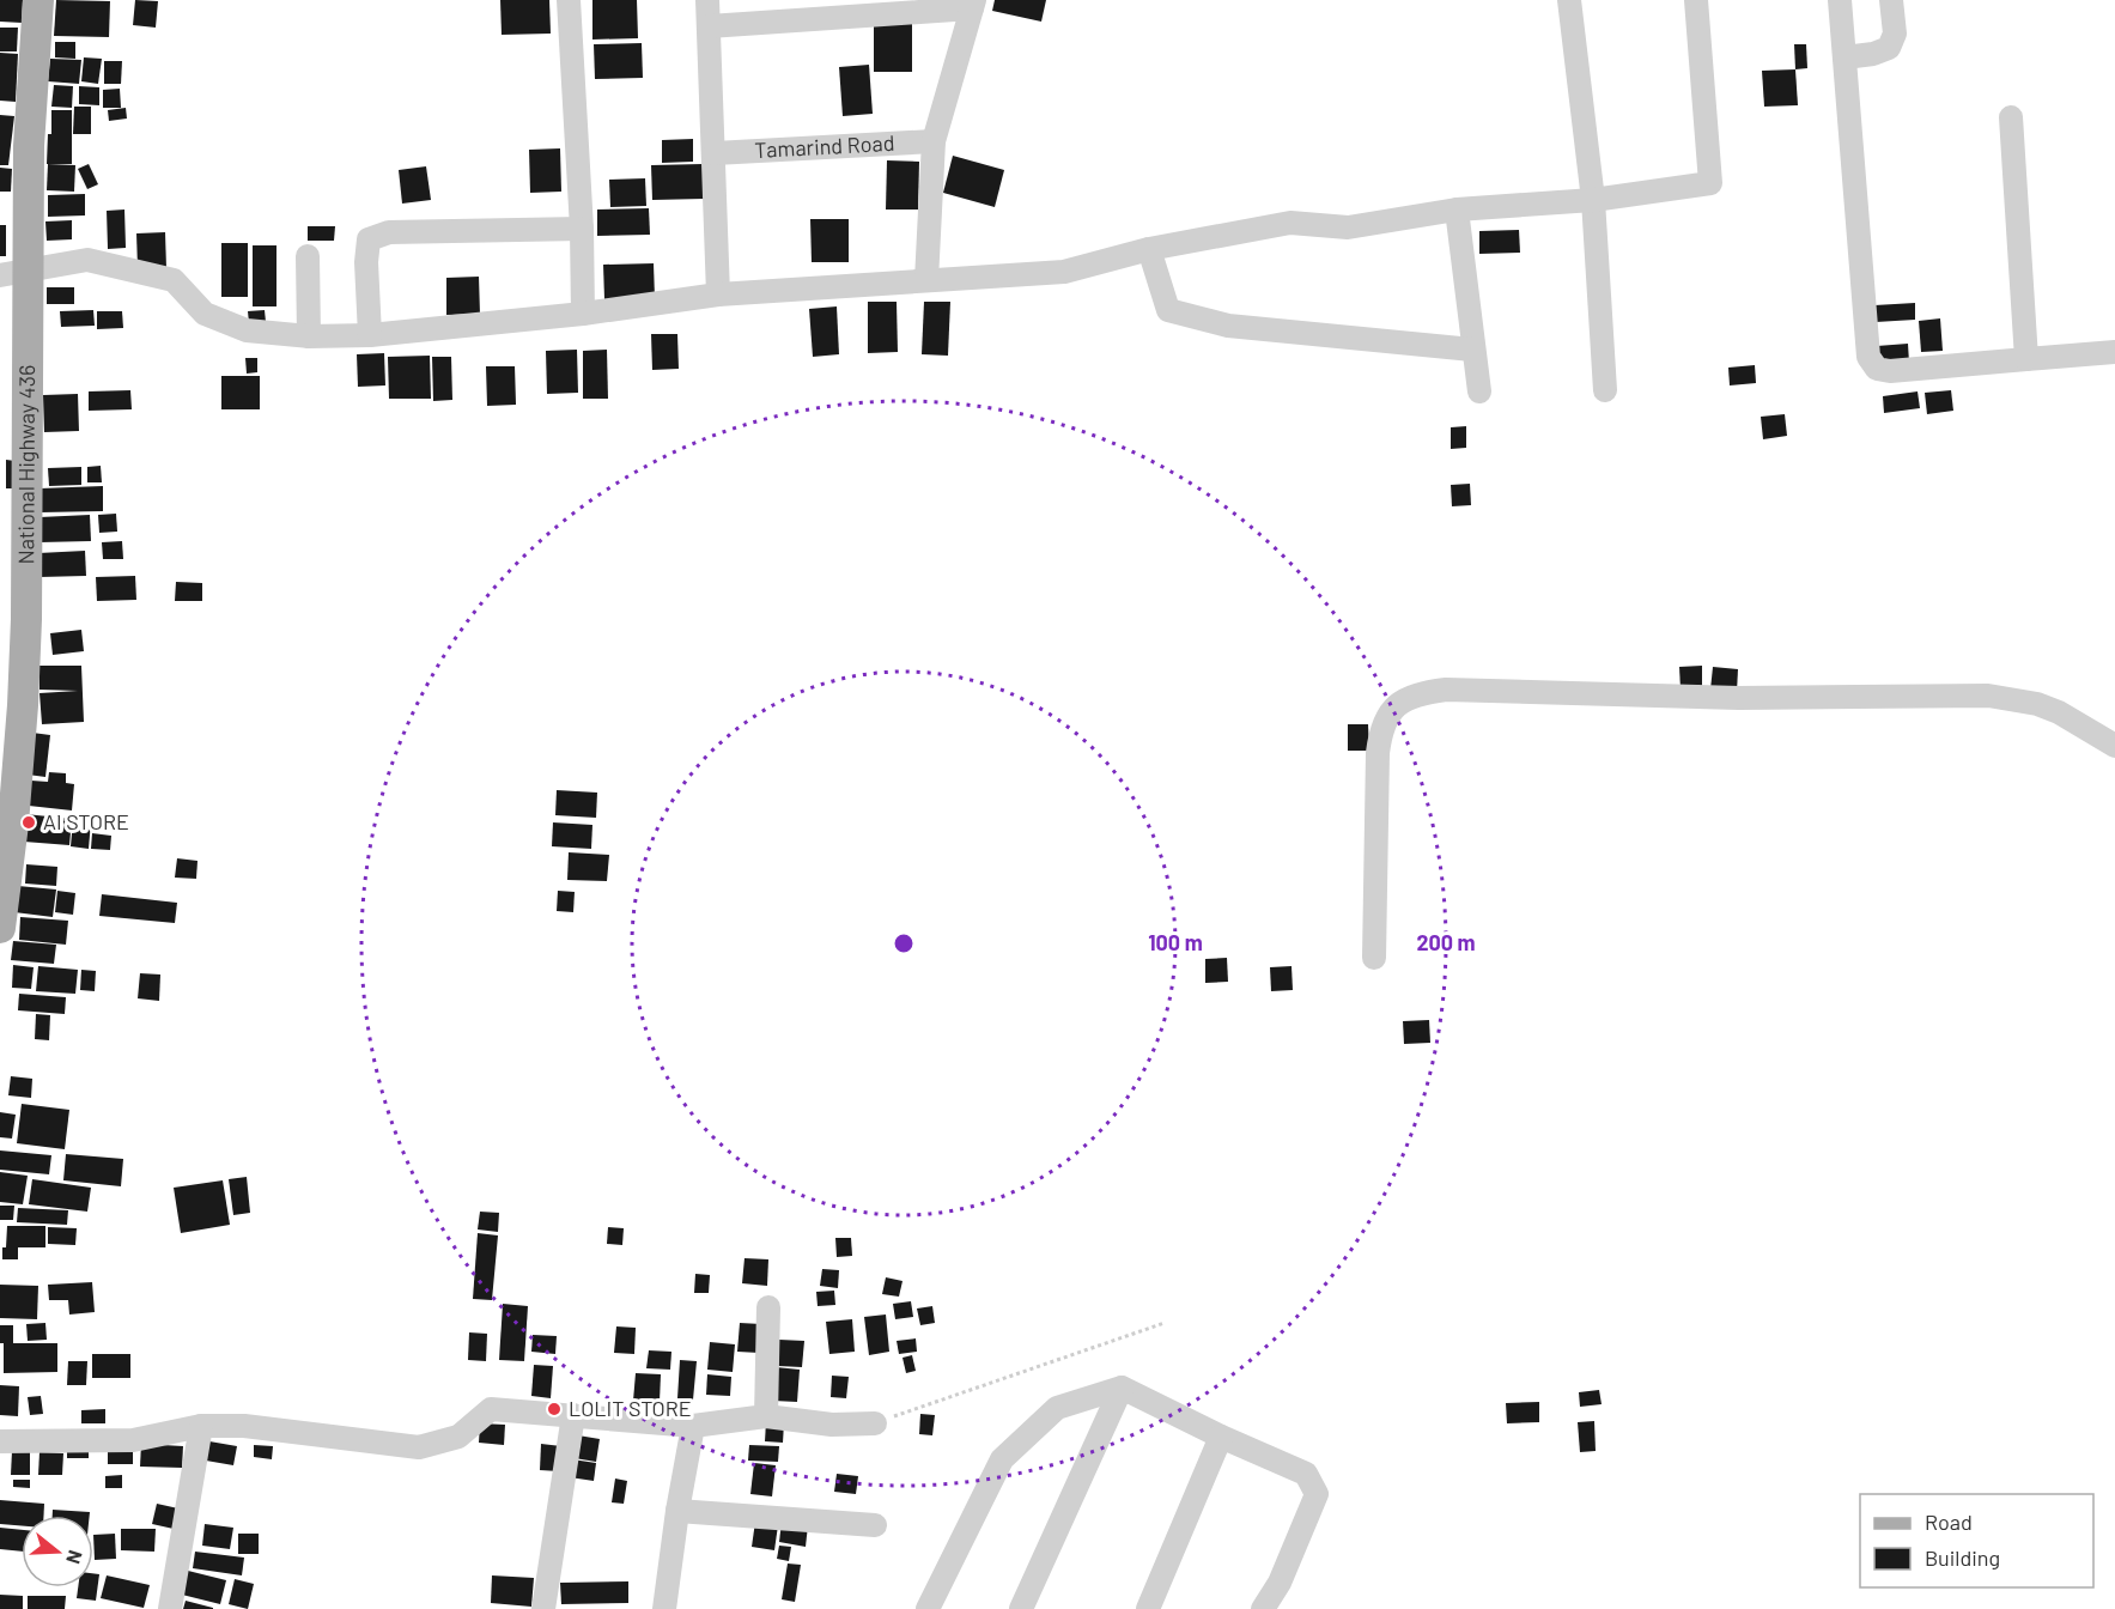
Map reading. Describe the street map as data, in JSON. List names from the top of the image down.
{
  "streets": {
    "main road": ["National Highway 436"],
    "street": ["Tamarind Road"]
  },
  "places": ["AI STORE", "LOLIT STORE"],
  "legend": ["Road", "Building"],
  "north": "right",
  "rings": ["100 m", "200 m"]
}
